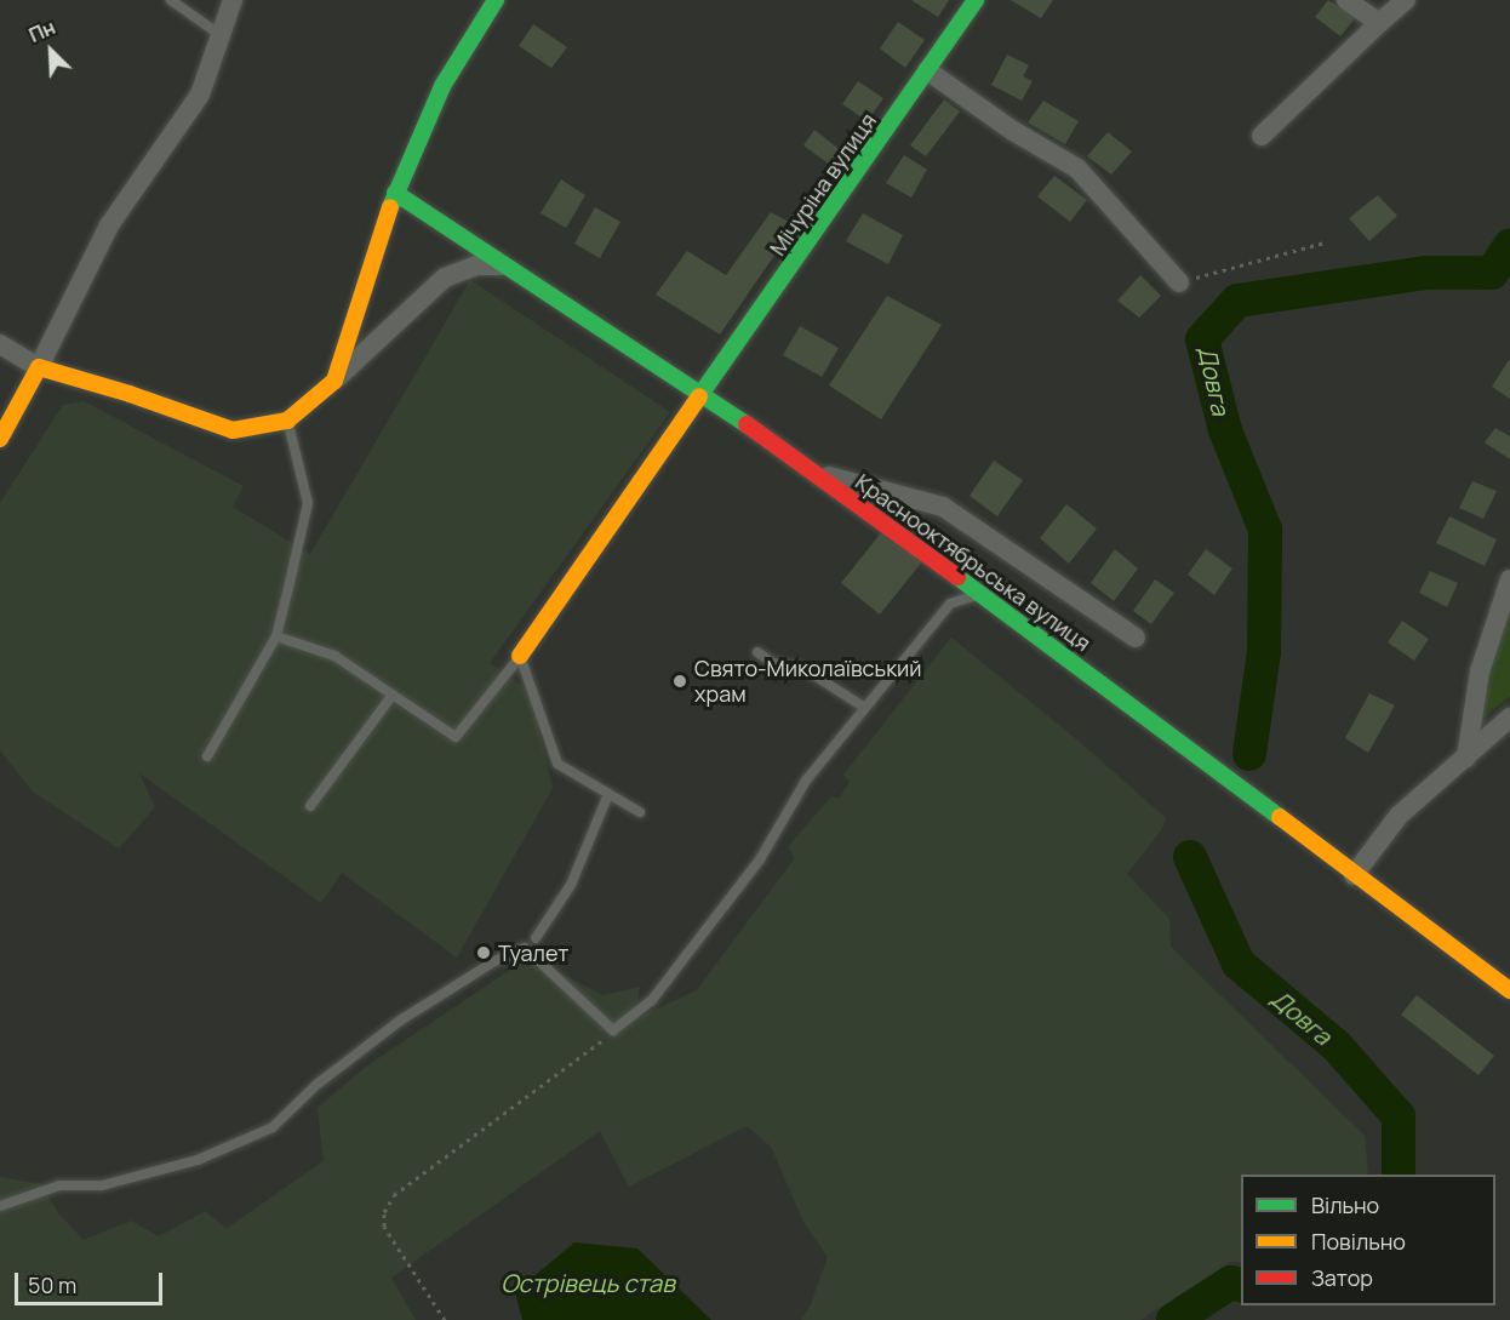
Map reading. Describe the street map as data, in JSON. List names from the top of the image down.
{
  "streets": {
    "street": ["Мічуріна вулиця", "Краснооктябрьська вулиця"]
  },
  "crossings": [
    ["Мічуріна вулиця", "Краснооктябрьська вулиця"]
  ],
  "water": ["Довга", "Острівець став"],
  "places": ["Свято-Миколаївський храм", "Туалет"],
  "legend": ["Вільно", "Повільно", "Затор"],
  "scale_bar": "50 m",
  "north": "top left"
}
